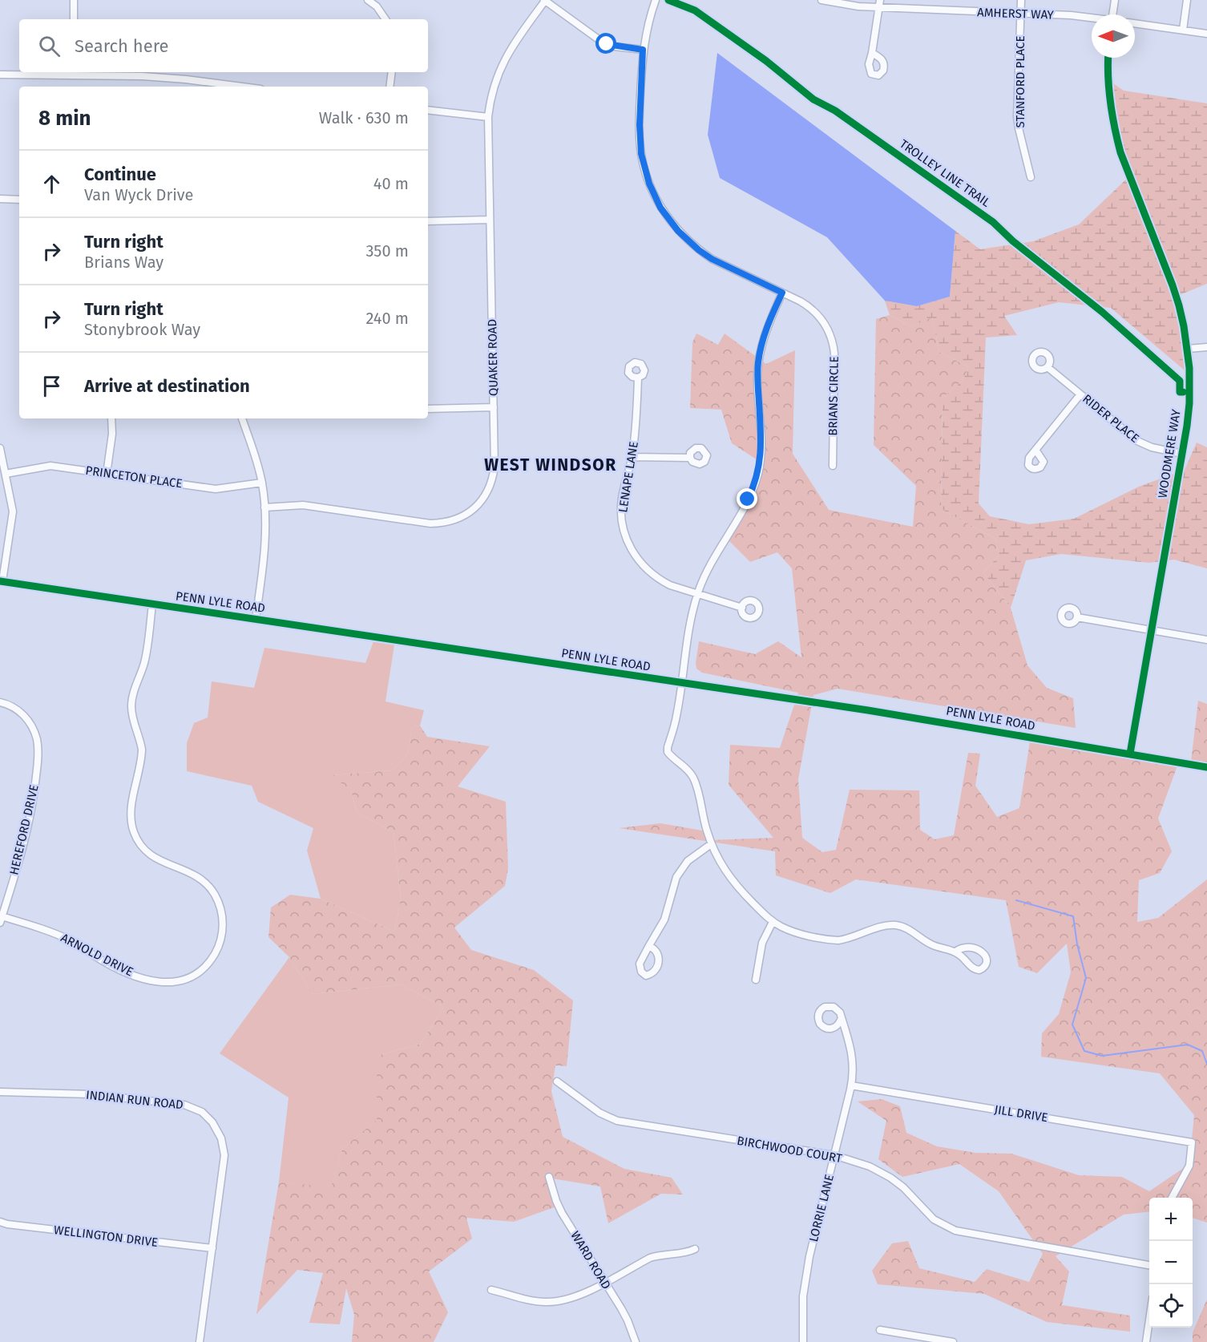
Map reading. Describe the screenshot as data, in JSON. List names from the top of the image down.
{
  "streets": {
    "street": [
      "AMHERST WAY",
      "STANFORD PLACE",
      "QUAKER ROAD",
      "BRIANS CIRCLE",
      "RIDER PLACE",
      "WOODMERE WAY",
      "PRINCETON PLACE",
      "LENAPE LANE",
      "PENN LYLE ROAD",
      "HEREFORD DRIVE",
      "ARNOLD DRIVE",
      "INDIAN RUN ROAD",
      "JILL DRIVE",
      "BIRCHWOOD COURT",
      "LORRIE LANE",
      "WELLINGTON DRIVE",
      "WARD ROAD"
    ],
    "cycle path": ["TROLLEY LINE TRAIL"]
  },
  "crossings": [
    ["AMHERST WAY", "STANFORD PLACE"],
    ["RIDER PLACE", "WOODMERE WAY"],
    ["WOODMERE WAY", "PENN LYLE ROAD"],
    ["PENN LYLE ROAD", "ARNOLD DRIVE"],
    ["HEREFORD DRIVE", "ARNOLD DRIVE"],
    ["INDIAN RUN ROAD", "WELLINGTON DRIVE"],
    ["JILL DRIVE", "LORRIE LANE"],
    ["BIRCHWOOD COURT", "LORRIE LANE"]
  ],
  "districts": ["WEST WINDSOR"],
  "north": "left",
  "page": {
    "search": "Search here",
    "heading": ["8 min", "Walk · 630 m"],
    "list": [
      ["Continue", "Van Wyck Drive", "40 m"],
      ["Turn right", "Brians Way", "350 m"],
      ["Turn right", "Stonybrook Way", "240 m"],
      "Arrive at destination"
    ],
    "map_buttons": ["+", "−"]
  }
}
